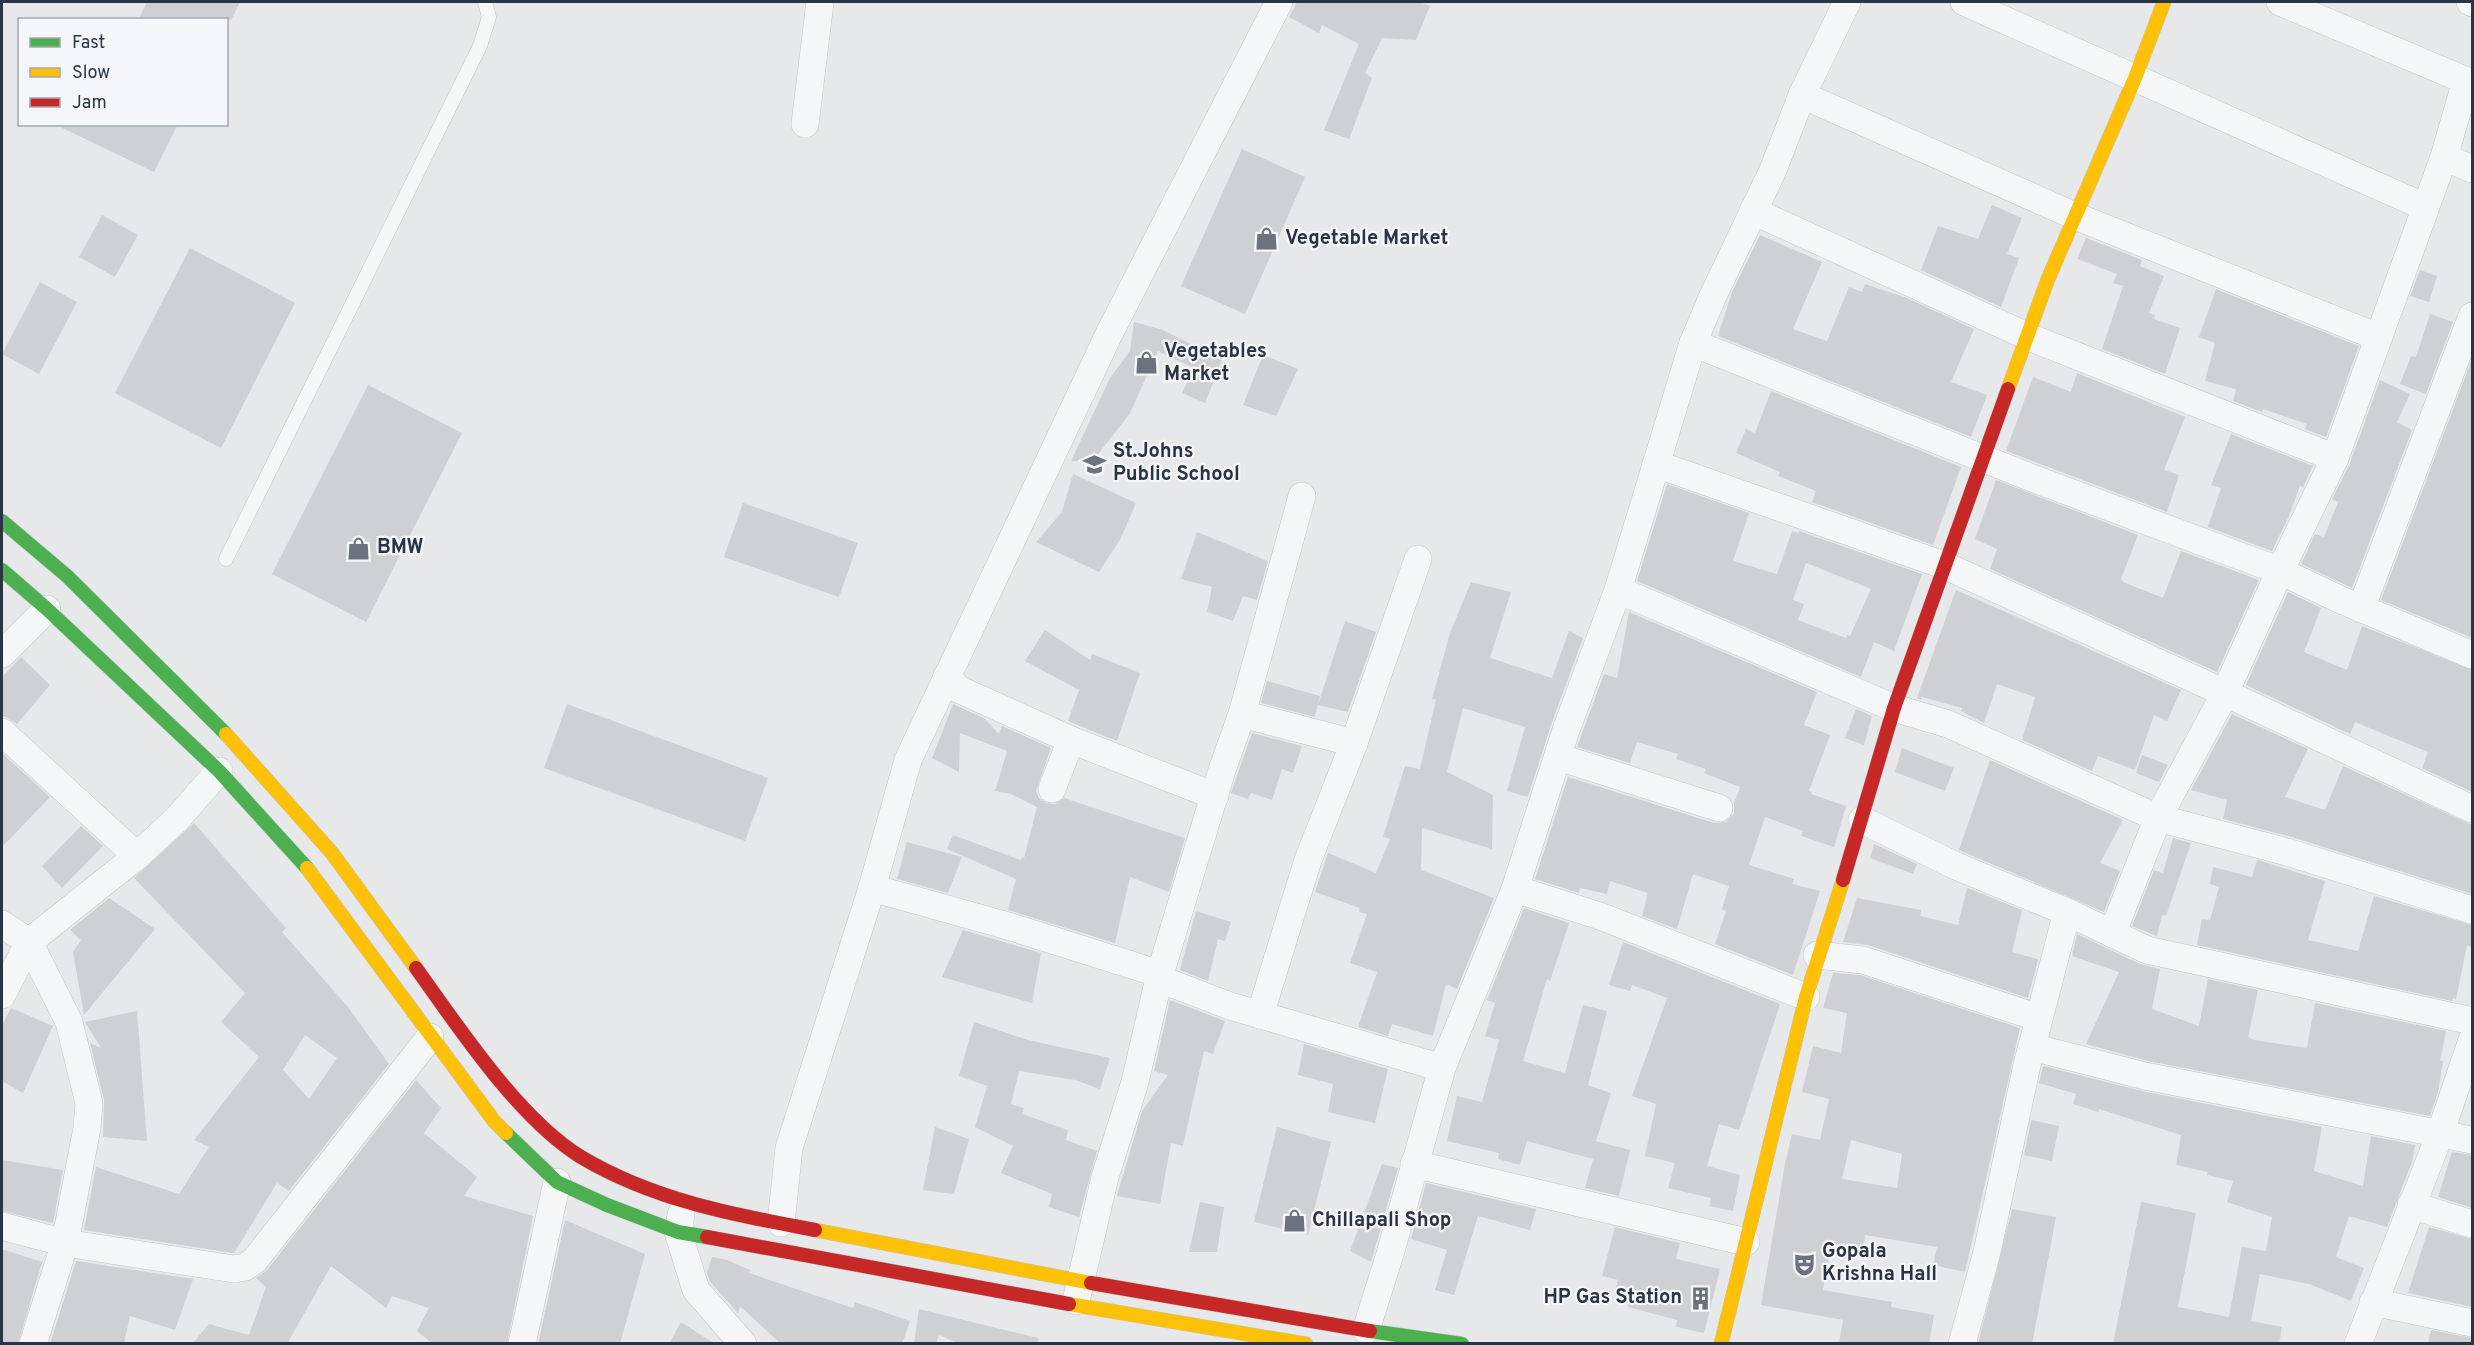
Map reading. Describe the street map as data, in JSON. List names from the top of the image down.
{
  "places": {
    "shop": [
      "Vegetable Market",
      "Vegetables Market",
      "BMW",
      "Chillapali Shop"
    ],
    "school or university": ["St.Johns Public School"],
    "theatre": ["Gopala Krishna Hall"],
    "building": ["HP Gas Station"]
  },
  "legend": ["Fast", "Slow", "Jam"]
}
